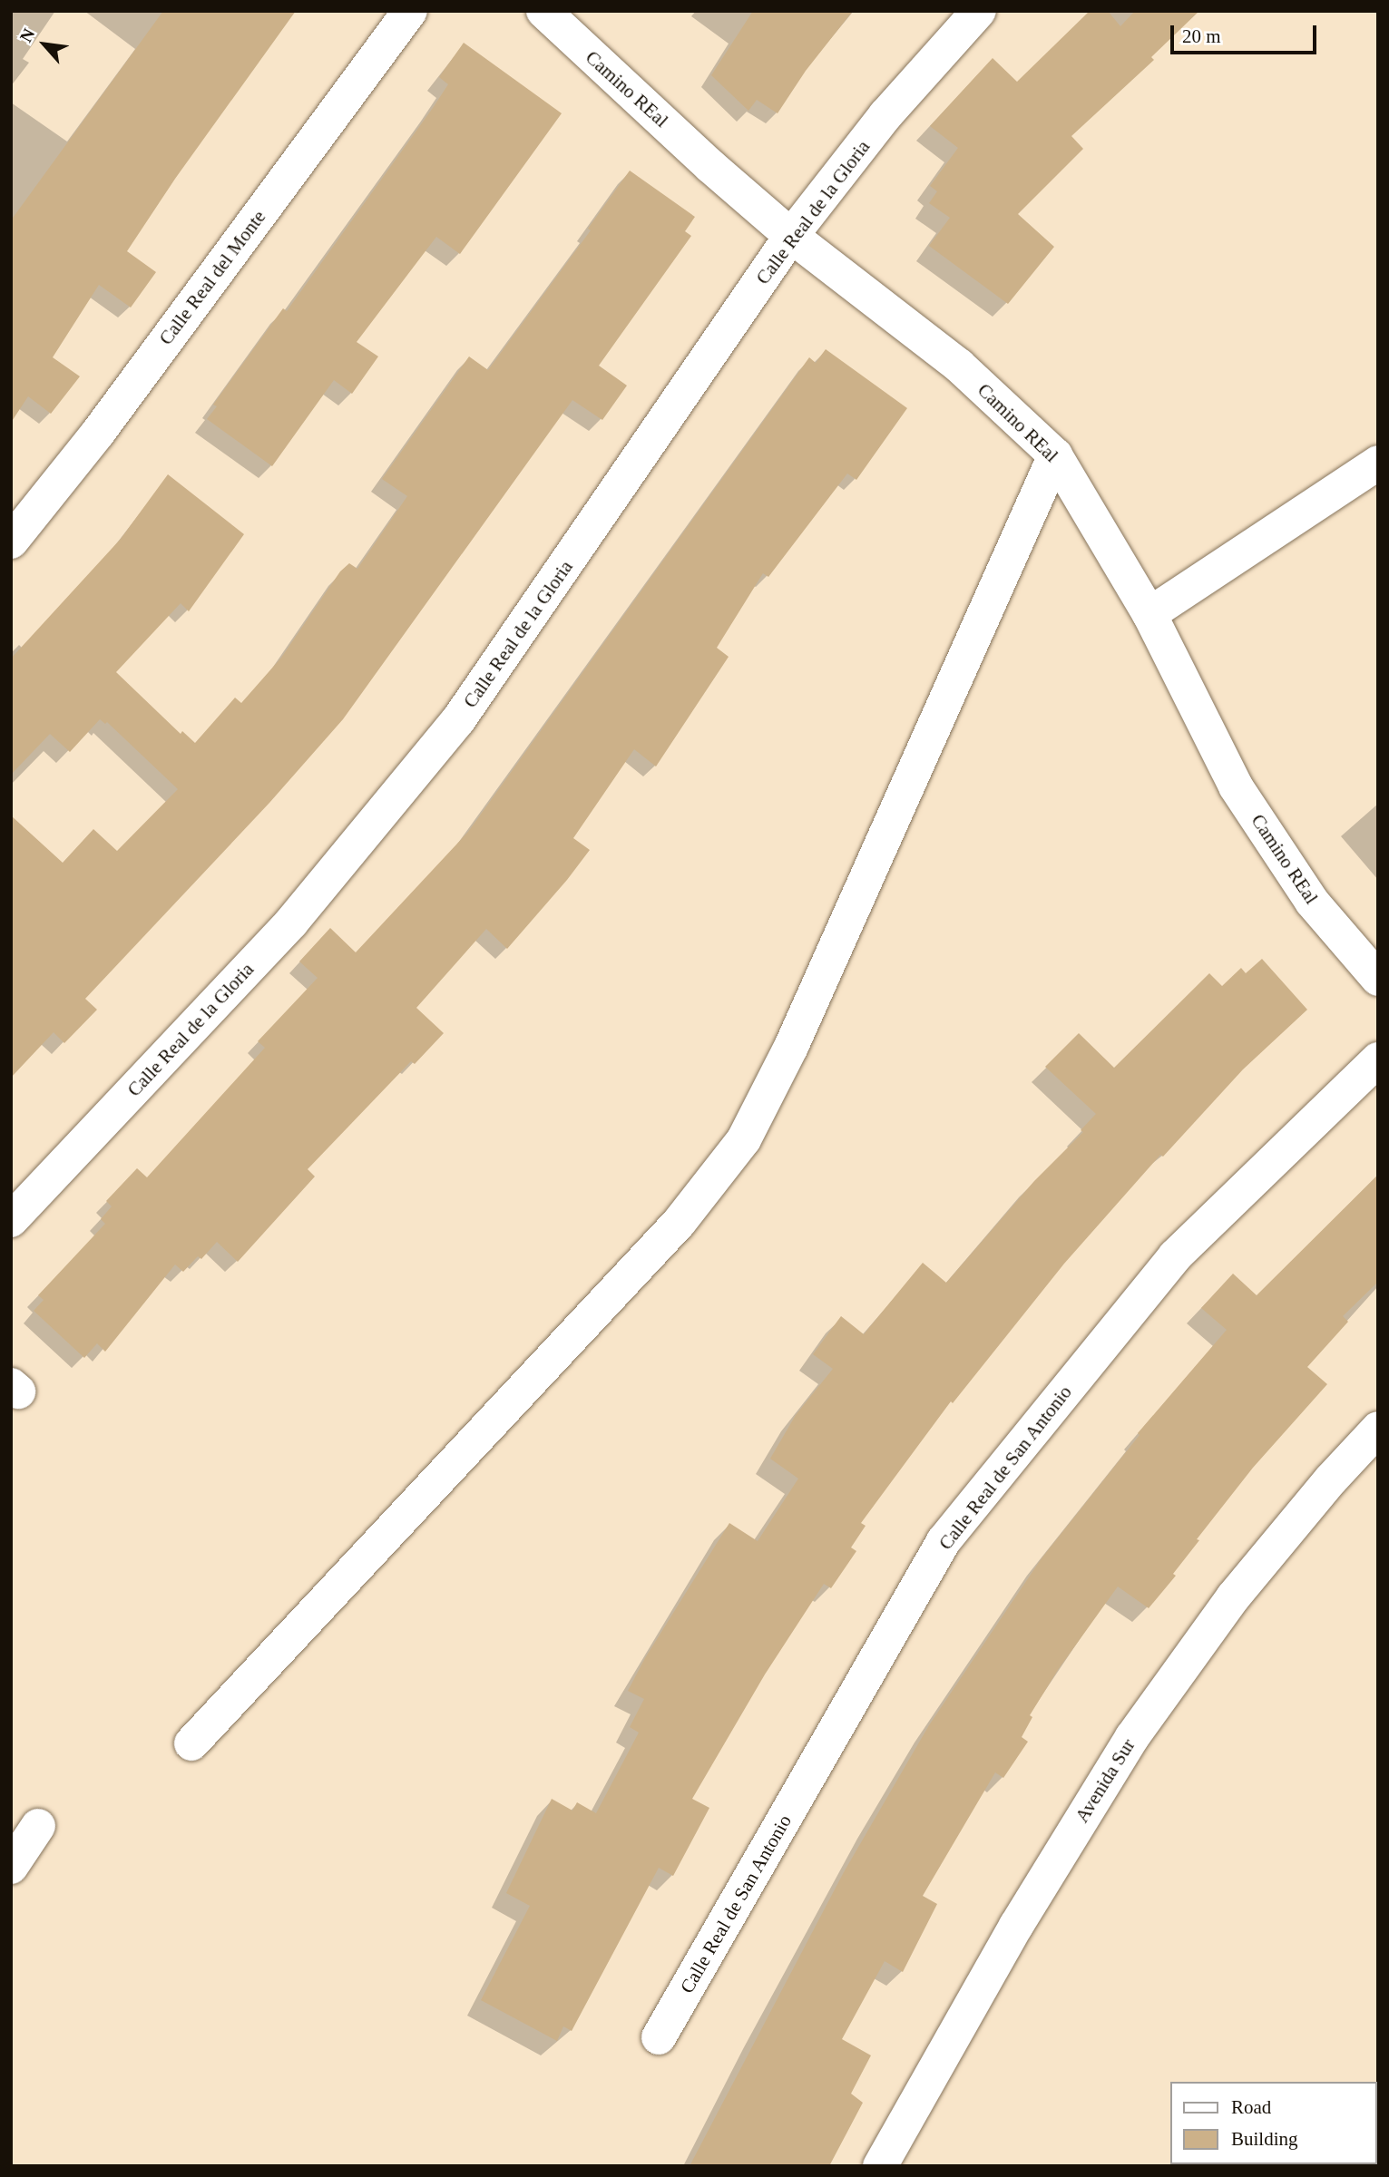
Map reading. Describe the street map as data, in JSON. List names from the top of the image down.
{
  "streets": {
    "street": [
      "Camino REal",
      "Calle Real de la Gloria",
      "Calle Real del Monte",
      "Calle Real de San Antonio",
      "Avenida Sur"
    ]
  },
  "crossings": [
    ["Camino REal", "Calle Real de la Gloria"]
  ],
  "legend": ["Road", "Building"],
  "scale_bar": "20 m",
  "north": "top left"
}
